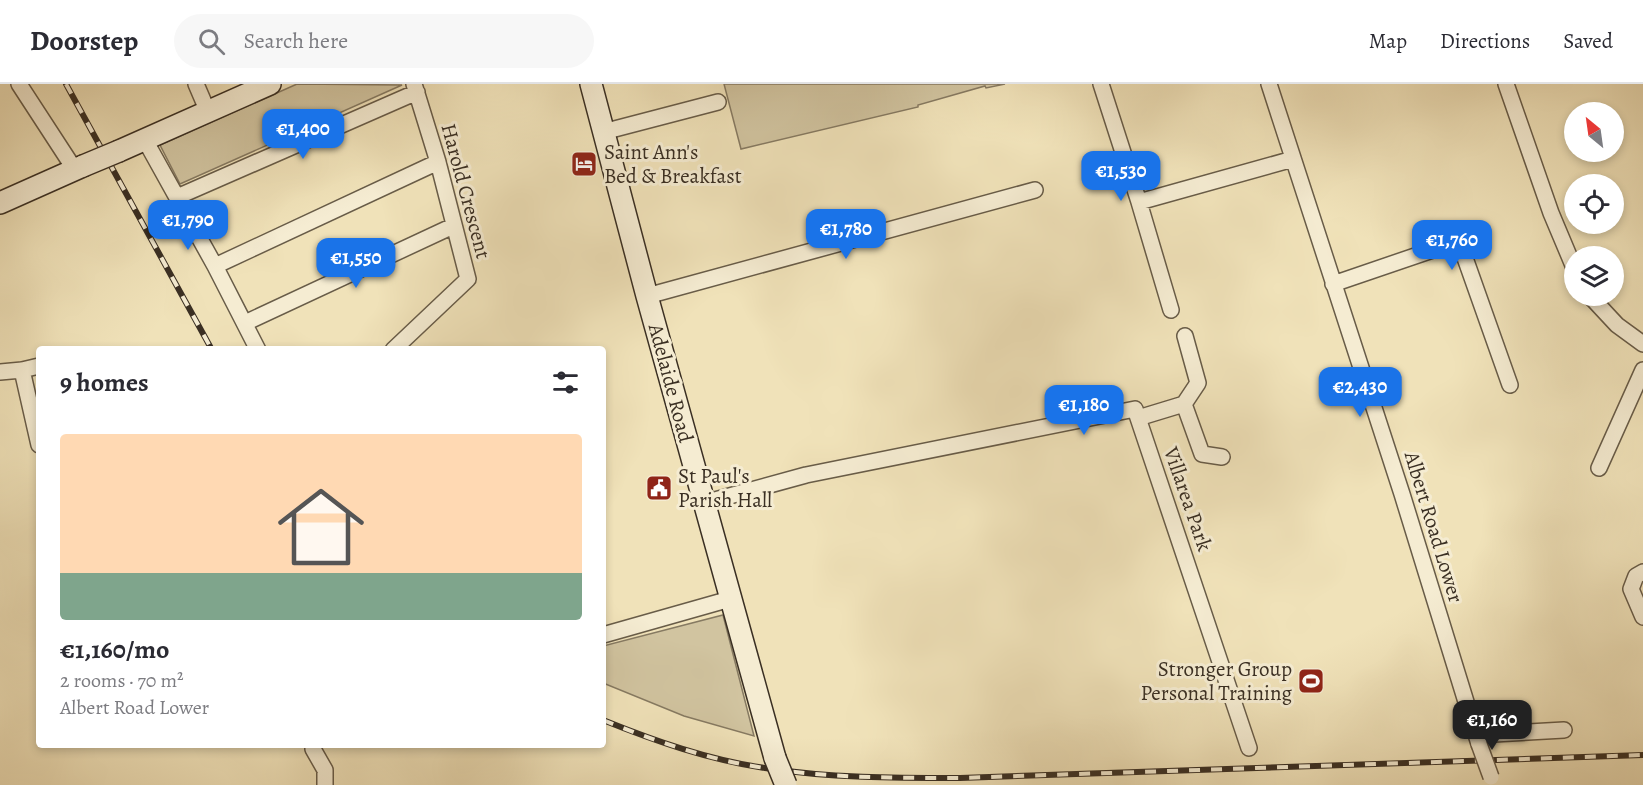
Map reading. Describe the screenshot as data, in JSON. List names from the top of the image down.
{
  "streets": {
    "street": [
      "Harold Crescent",
      "Adelaide Road",
      "Villarea Park",
      "Albert Road Lower"
    ]
  },
  "places": {
    "hotel": ["Saint Ann's Bed & Breakfast"],
    "public building": ["St Paul's Parish Hall"],
    "sports": ["Stronger Group Personal Training"]
  },
  "north": "top left",
  "page": {
    "header": "Doorstep",
    "search": "Search here",
    "nav": ["Map", "Directions", "Saved"],
    "price": [
      "€1,400",
      "€1,530",
      "€1,790",
      "€1,780",
      "€1,760",
      "€1,550",
      "€2,430",
      "€1,180",
      "€1,160"
    ],
    "heading": "9 homes",
    "list": [
      {
        "name": "€1,160/mo",
        "note": "2 rooms · 70 m² · Albert Road Lower"
      }
    ]
  }
}
